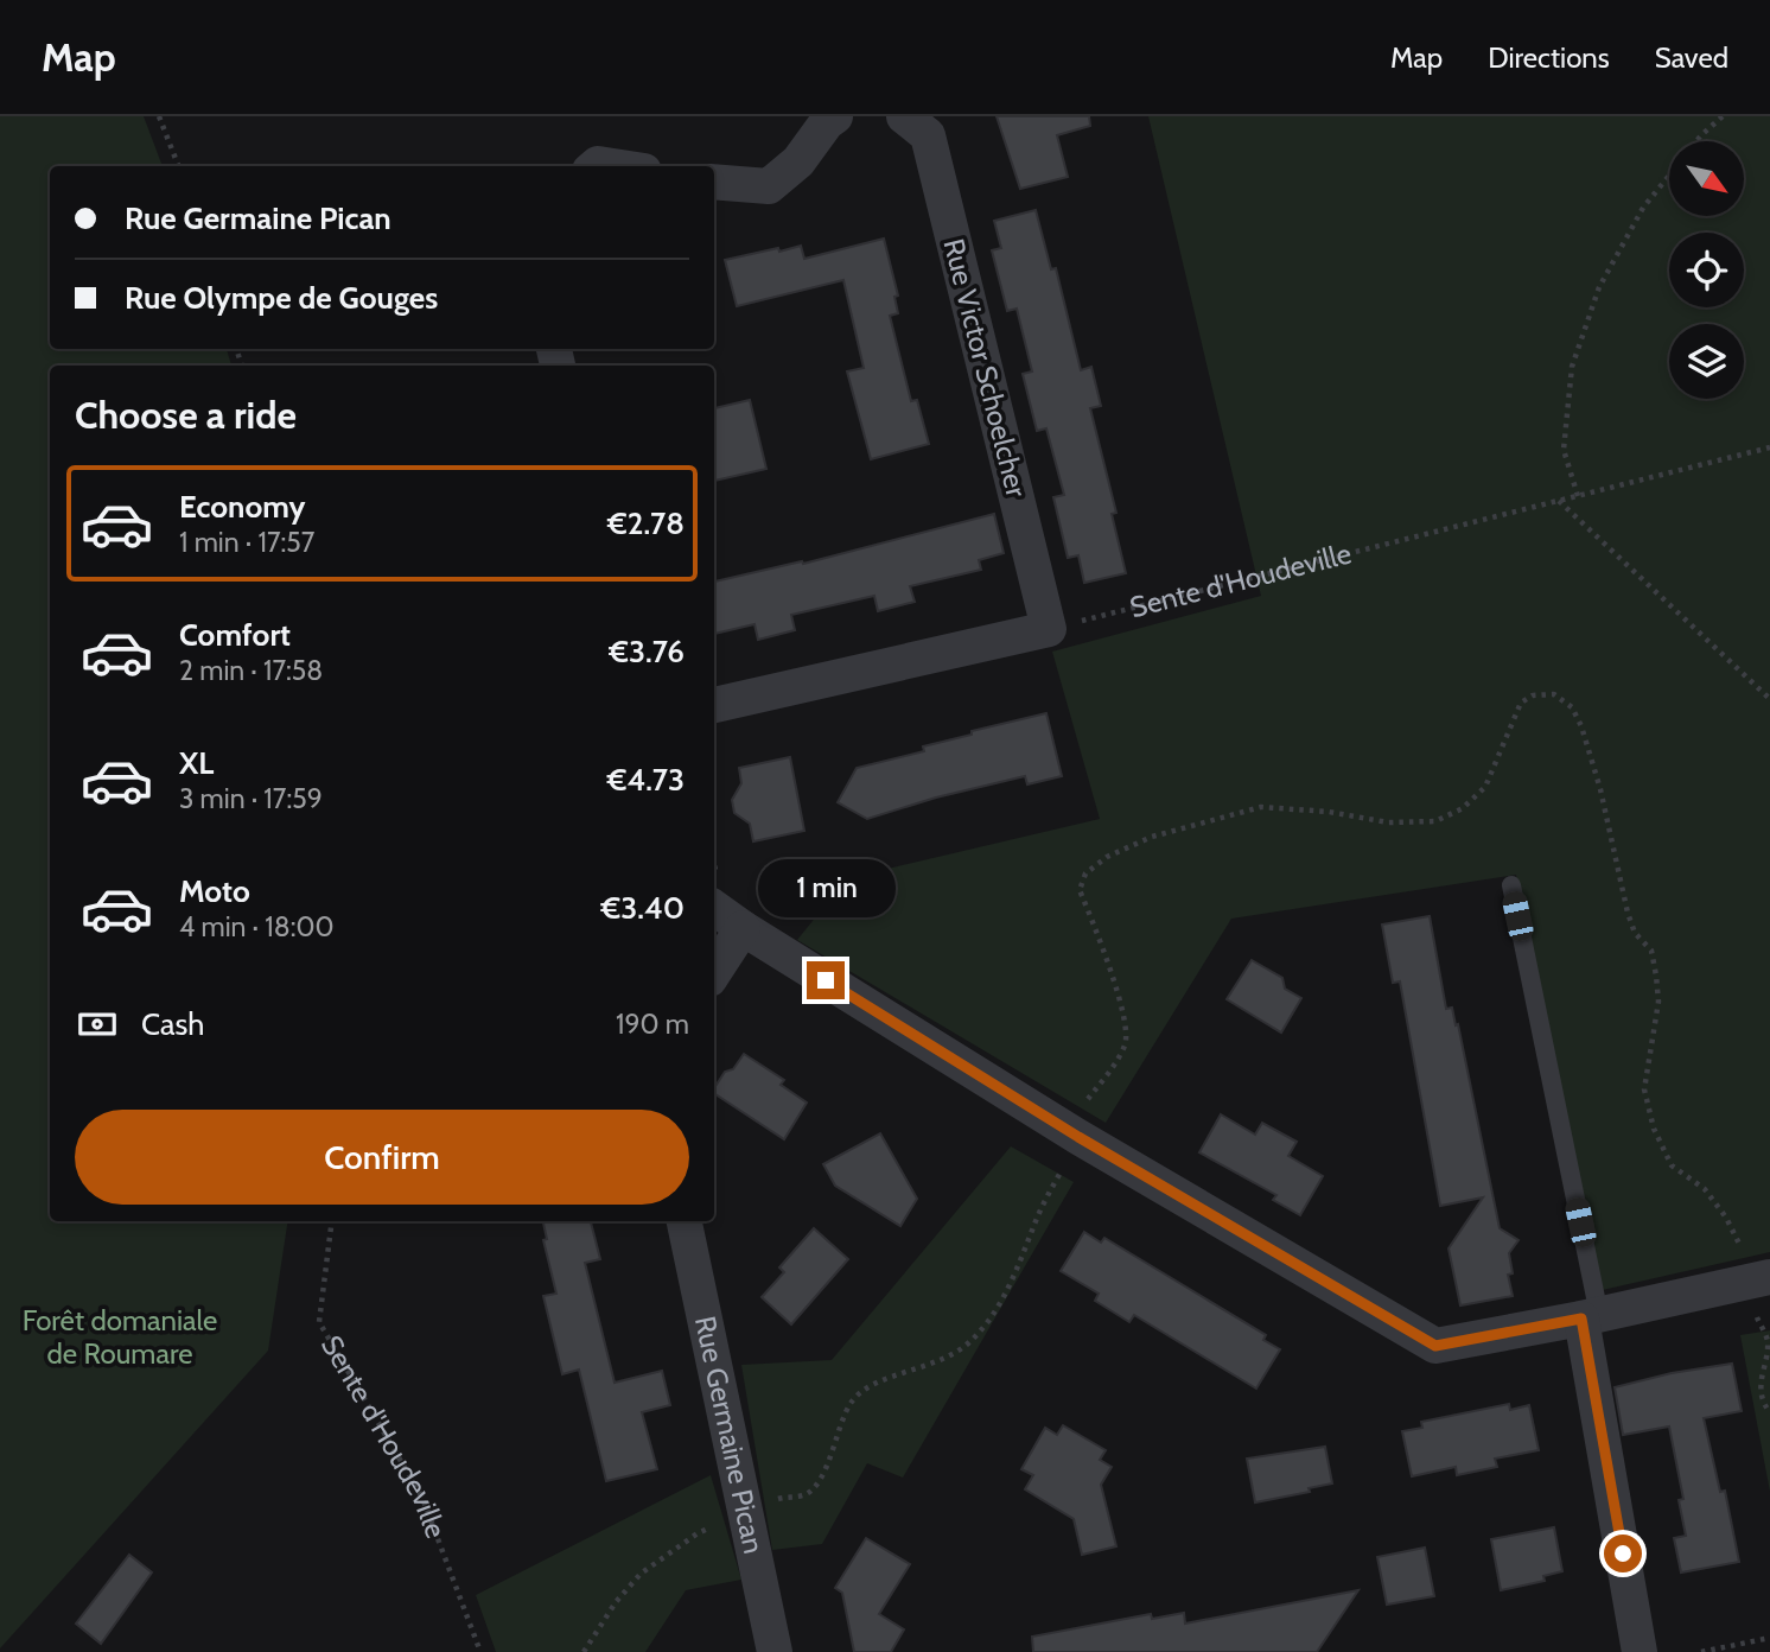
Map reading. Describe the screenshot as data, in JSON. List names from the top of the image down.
{
  "streets": {
    "street": ["Rue Victor Schoelcher", "Rue Germaine Pican"],
    "path": ["Sente d'Houdeville"]
  },
  "crossings": [
    ["Rue Victor Schoelcher", "Sente d'Houdeville"]
  ],
  "parks": ["Forêt domaniale de Roumare"],
  "north": "bottom right",
  "page": {
    "header": "Map",
    "nav": ["Map", "Directions", "Saved"],
    "banner": ["Rue Germaine Pican", "Rue Olympe de Gouges"],
    "heading": "Choose a ride",
    "list": [
      {
        "name": "Economy",
        "note": "1 min · 17:57",
        "value": "€2.78"
      },
      {
        "name": "Comfort",
        "note": "2 min · 17:58",
        "value": "€3.76"
      },
      {
        "name": "XL",
        "note": "3 min · 17:59",
        "value": "€4.73"
      },
      {
        "name": "Moto",
        "note": "4 min · 18:00",
        "value": "€3.40"
      }
    ],
    "bubble": "1 min",
    "pay": ["Cash", "190 m"],
    "buttons": "Confirm"
  }
}
